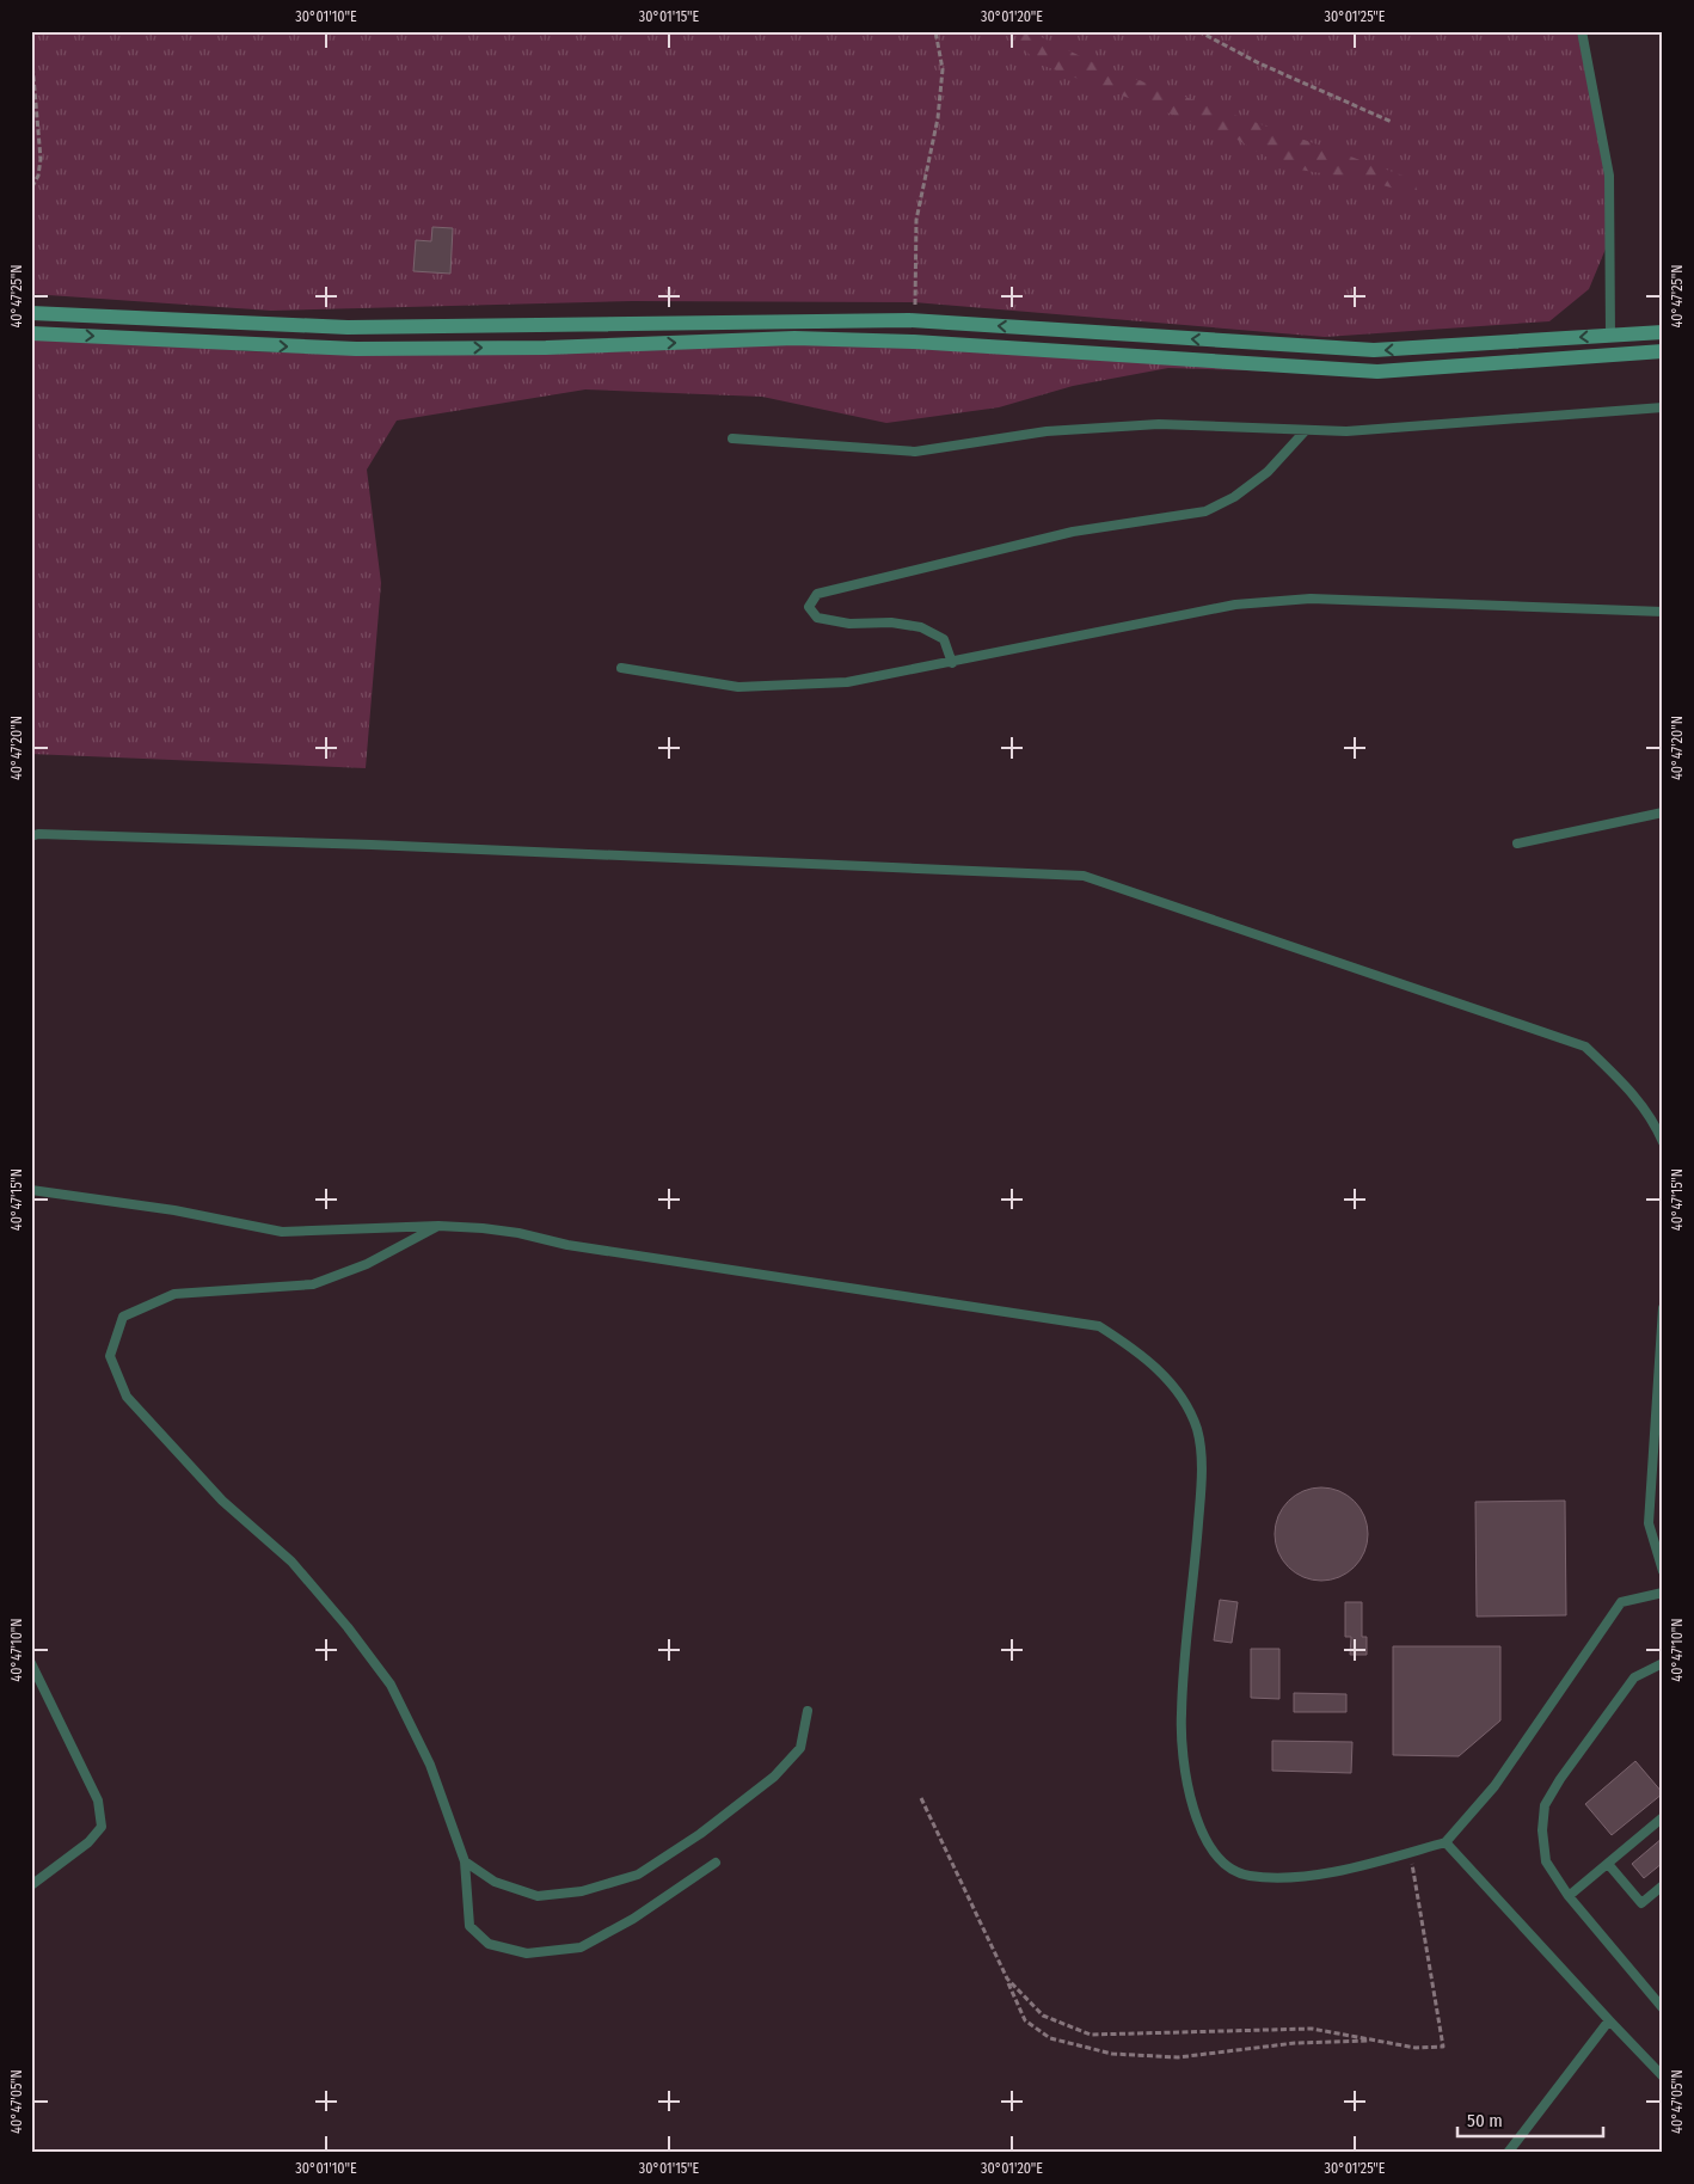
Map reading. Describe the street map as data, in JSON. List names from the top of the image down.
{
  "scale_bar": "50 m",
  "coordinates": [
    "30°01'10\"E",
    "30°01'15\"E",
    "30°01'20\"E",
    "30°01'25\"E",
    "40°47'25\"N",
    "40°47'20\"N",
    "40°47'15\"N",
    "40°47'10\"N",
    "40°47'05\"N"
  ]
}
